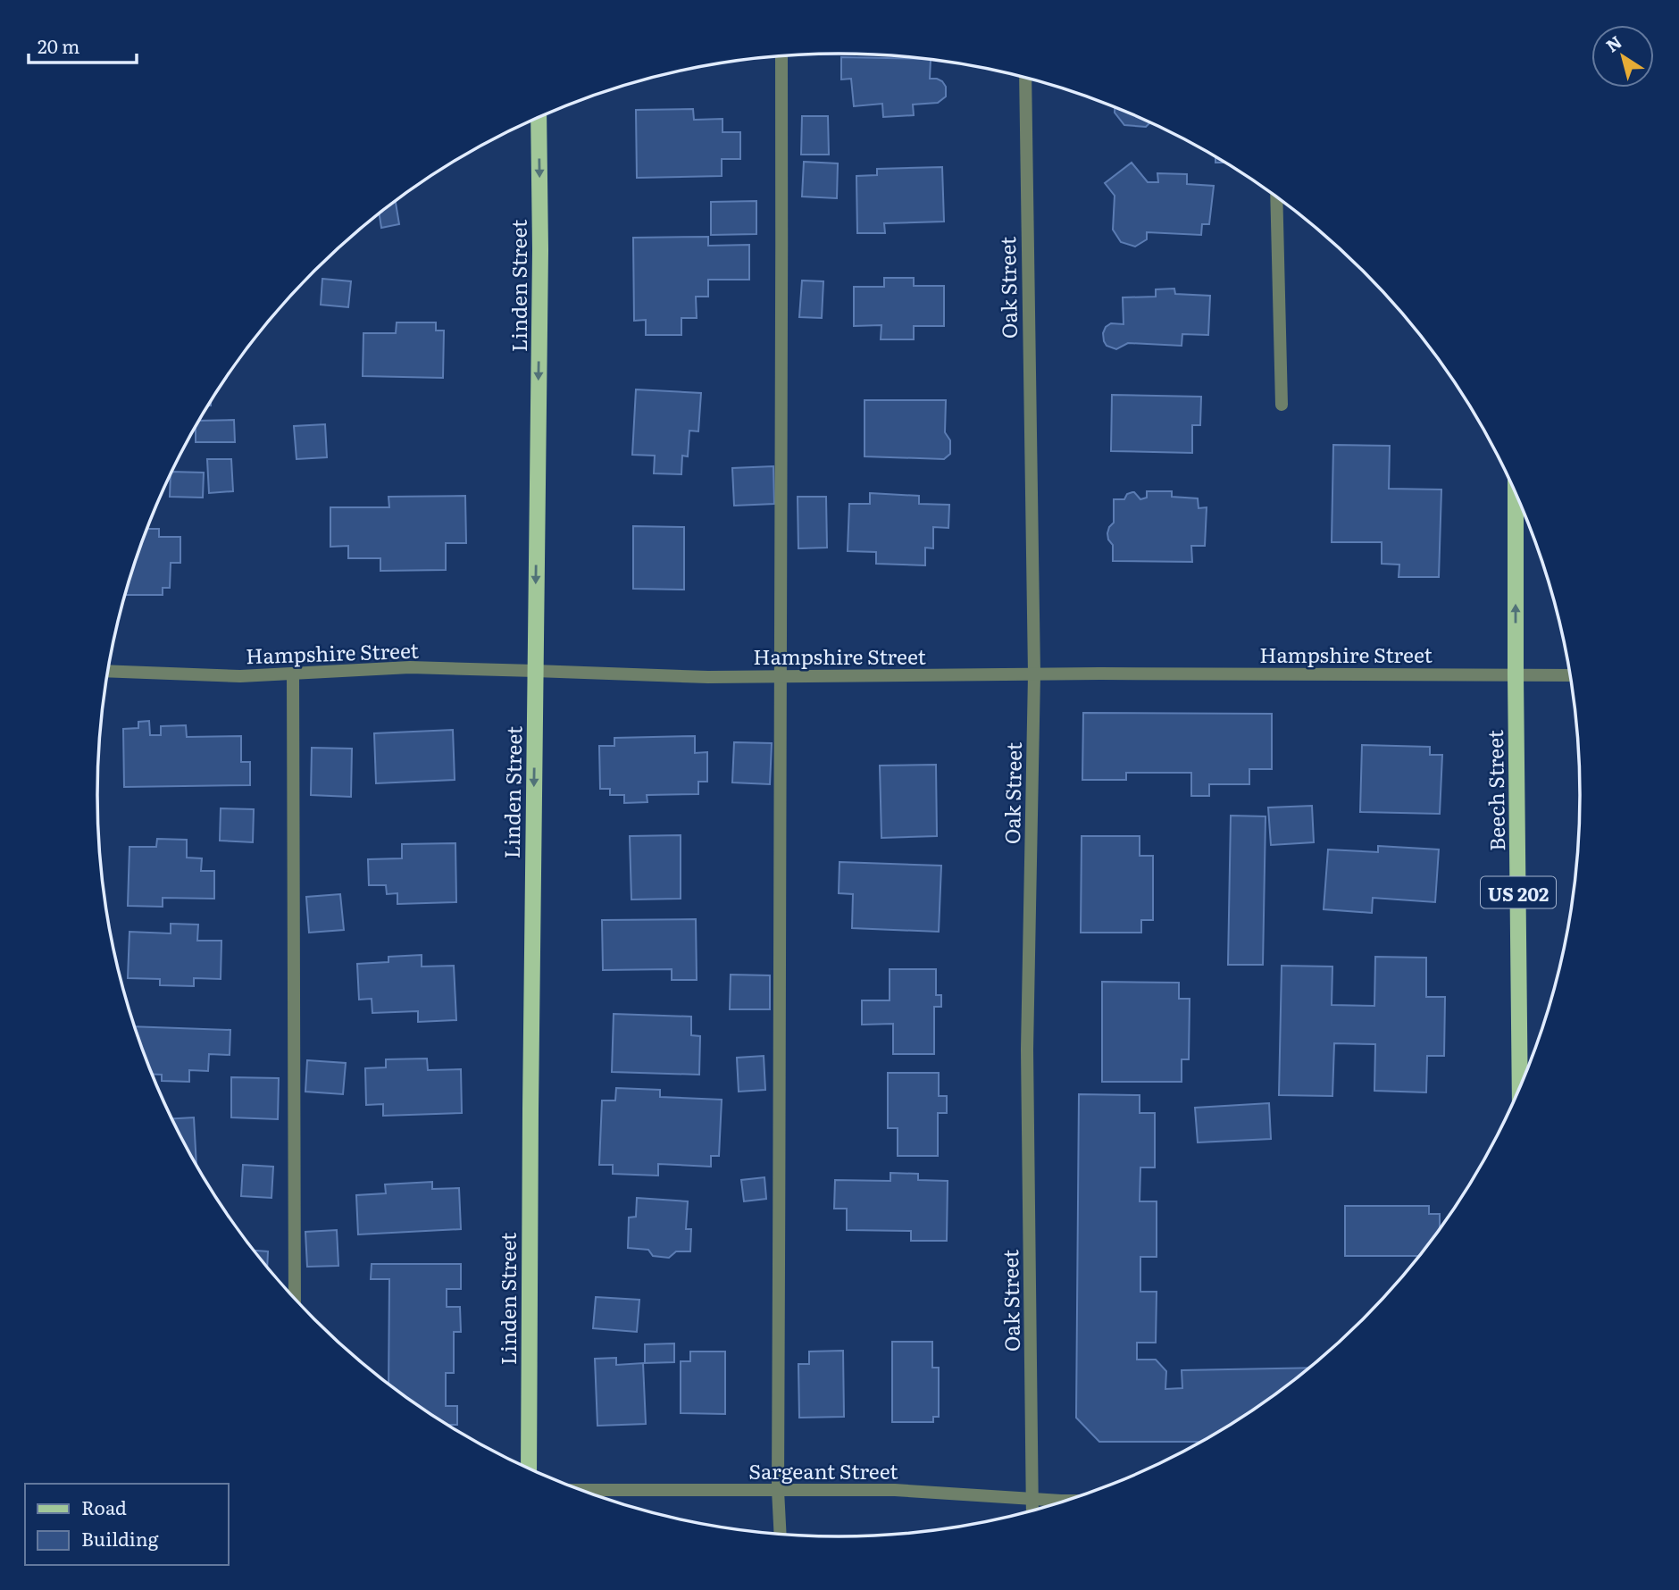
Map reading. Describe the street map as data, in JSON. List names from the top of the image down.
{
  "streets": {
    "main road": ["Linden Street", "Beech Street", "US 202"],
    "street": ["Oak Street", "Hampshire Street", "Sargeant Street"]
  },
  "crossings": [
    ["Linden Street", "Hampshire Street"],
    ["Oak Street", "Hampshire Street"],
    ["Oak Street", "Sargeant Street"],
    ["Hampshire Street", "Beech Street"]
  ],
  "one_way": ["Linden Street"],
  "legend": ["Road", "Building"],
  "scale_bar": "20 m",
  "north": "top left"
}
